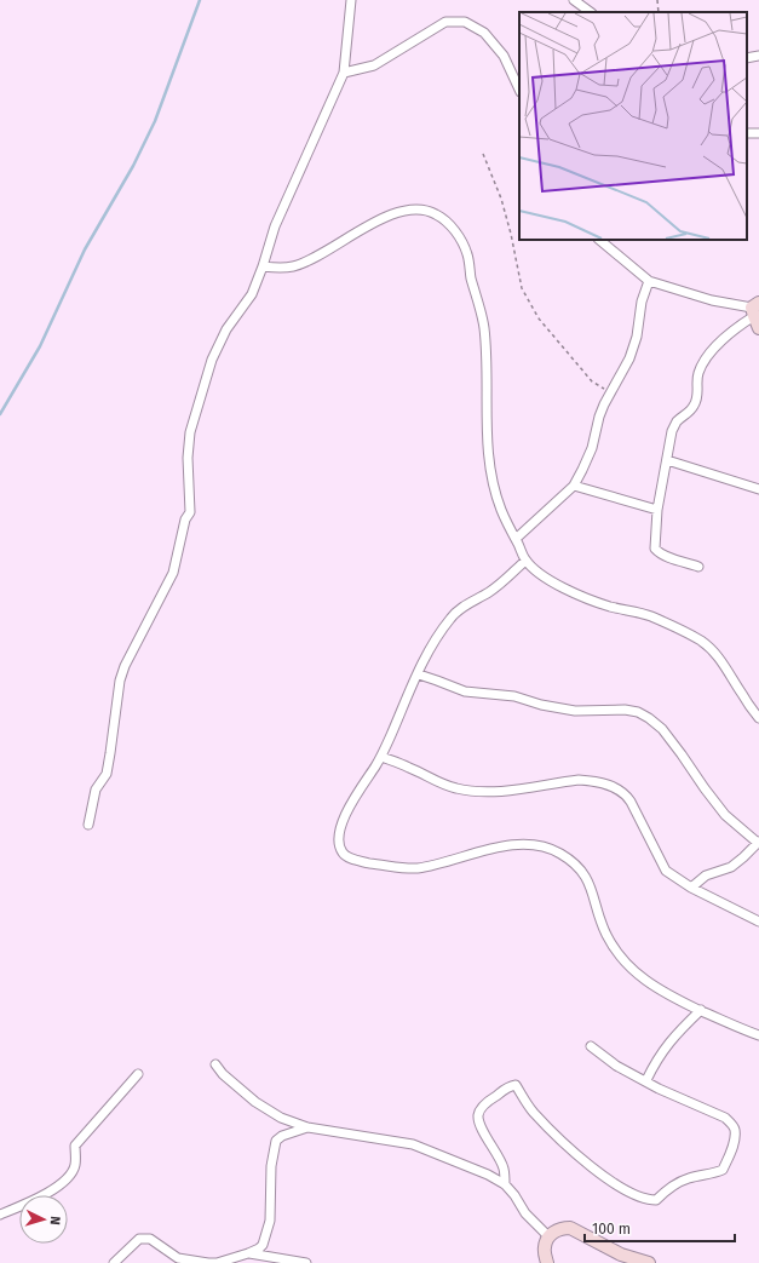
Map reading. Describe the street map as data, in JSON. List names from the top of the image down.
{
  "scale_bar": "100 m",
  "north": "right"
}
